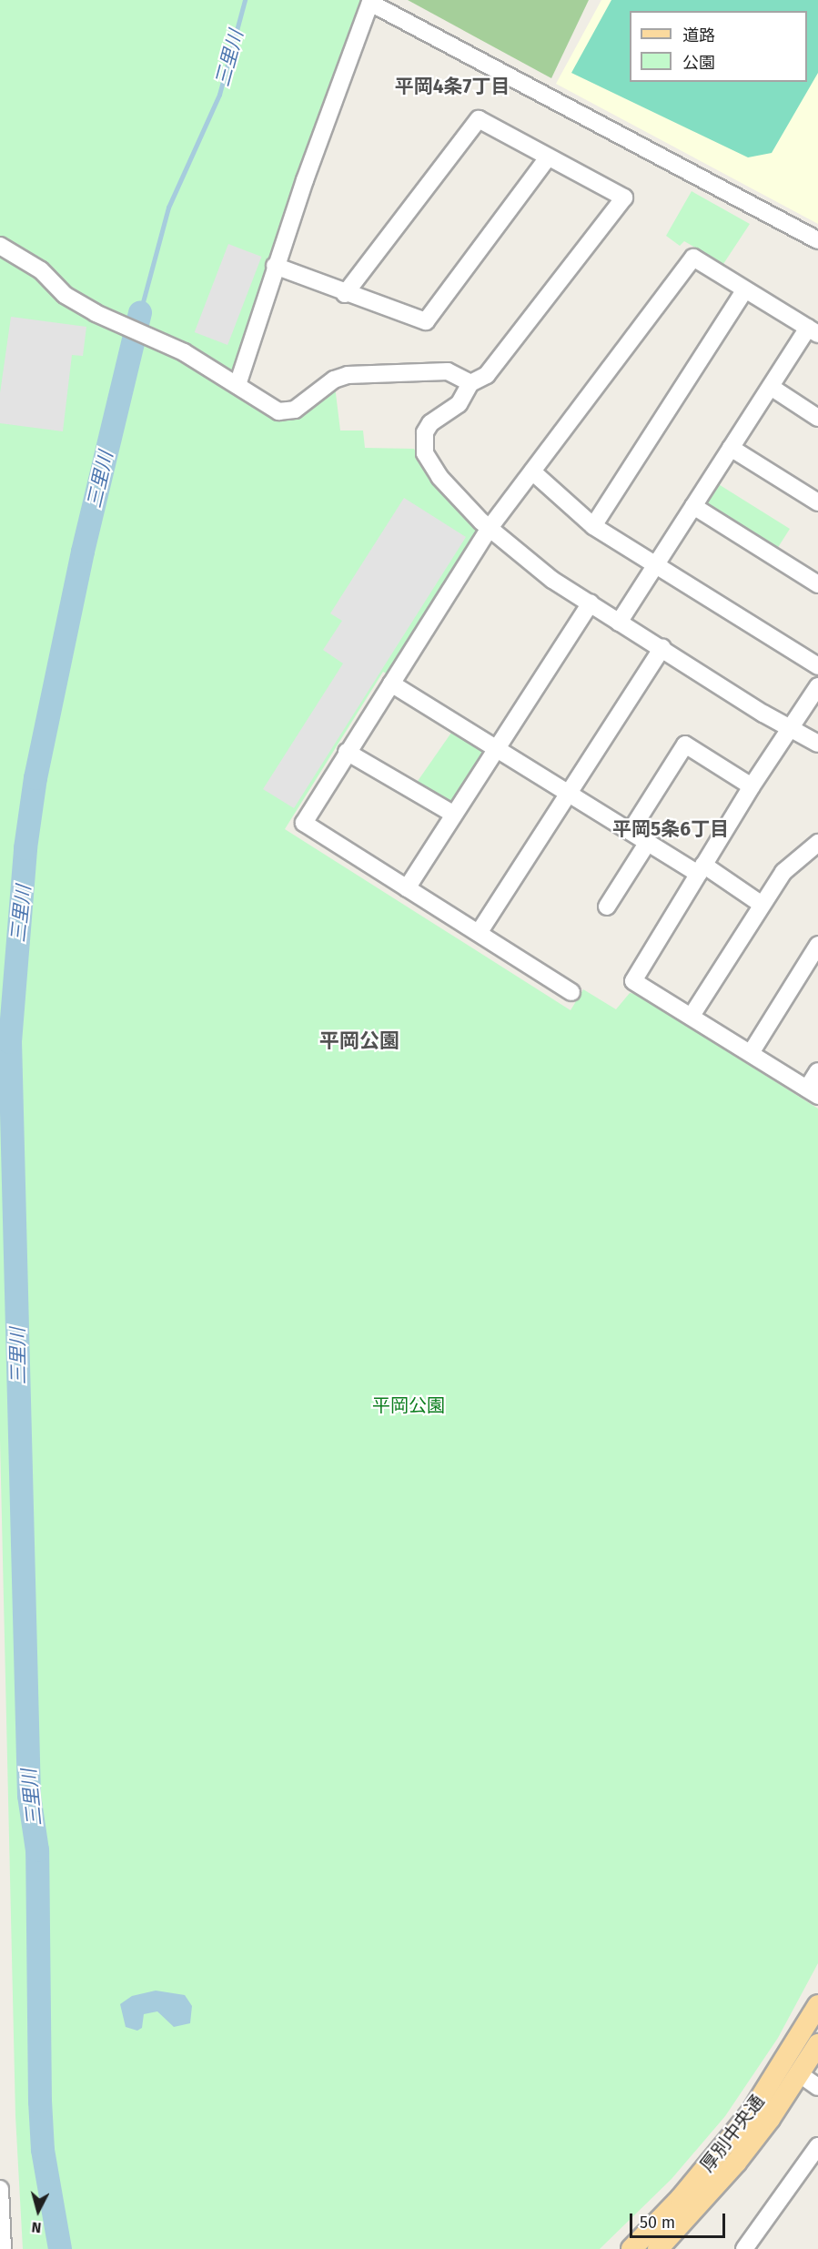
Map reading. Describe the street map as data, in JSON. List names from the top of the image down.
{
  "streets": {
    "main road": ["厚別中央通"]
  },
  "districts": ["平岡4条7丁目", "平岡5条6丁目", "平岡公園"],
  "water": ["三里川"],
  "parks": ["平岡公園"],
  "legend": ["道路", "公園"],
  "scale_bar": "50 m",
  "north": "bottom"
}
